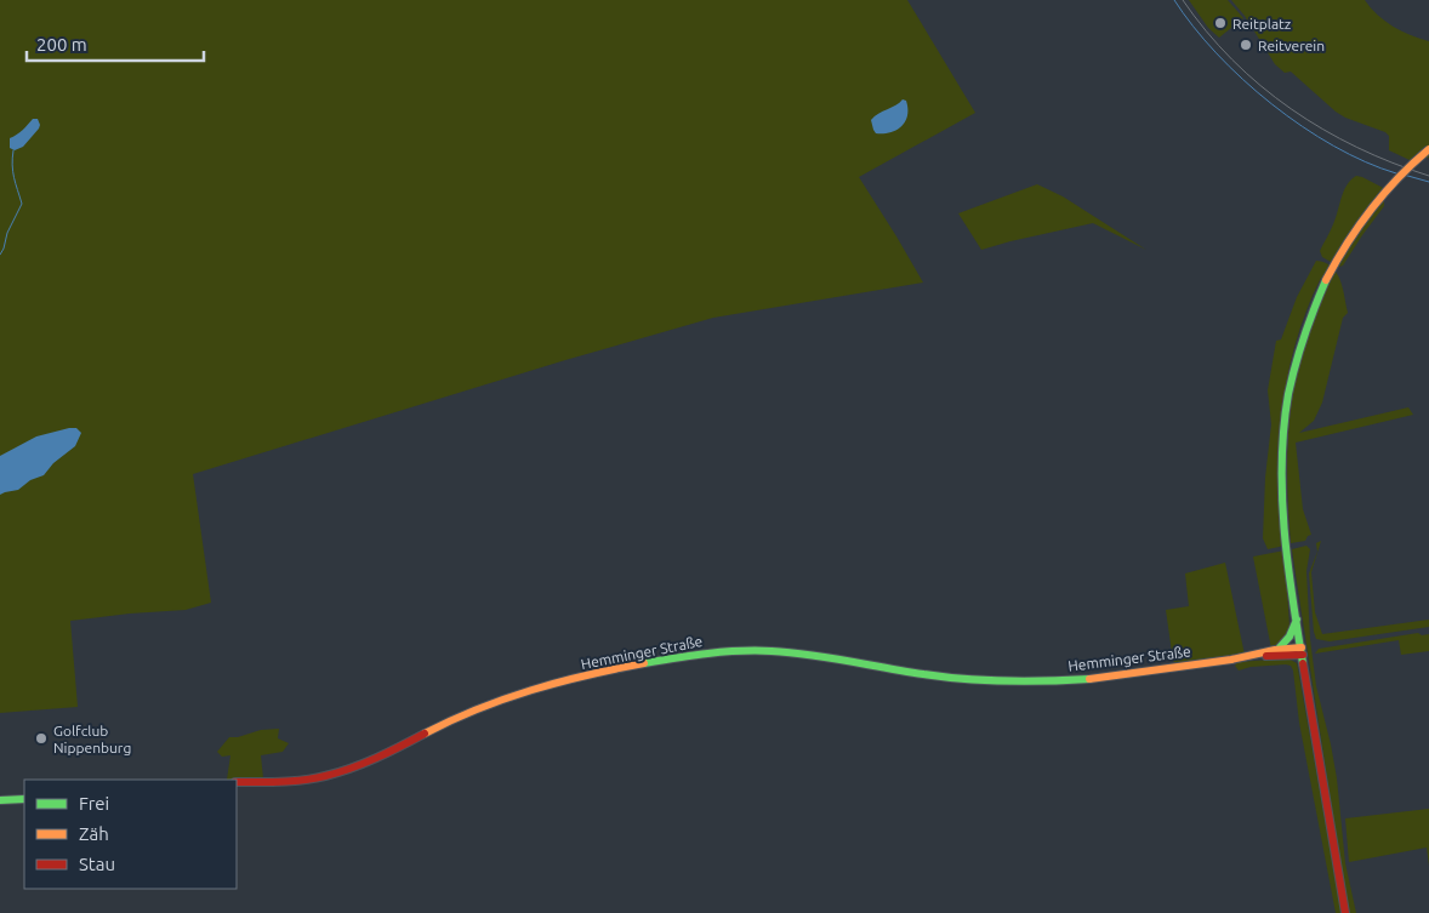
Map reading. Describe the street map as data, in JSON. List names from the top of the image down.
{
  "streets": {
    "street": ["Hemminger Straße"]
  },
  "places": ["Reitplatz", "Reitverein", "Golfclub Nippenburg"],
  "legend": ["Frei", "Zäh", "Stau"],
  "scale_bar": "200 m"
}
